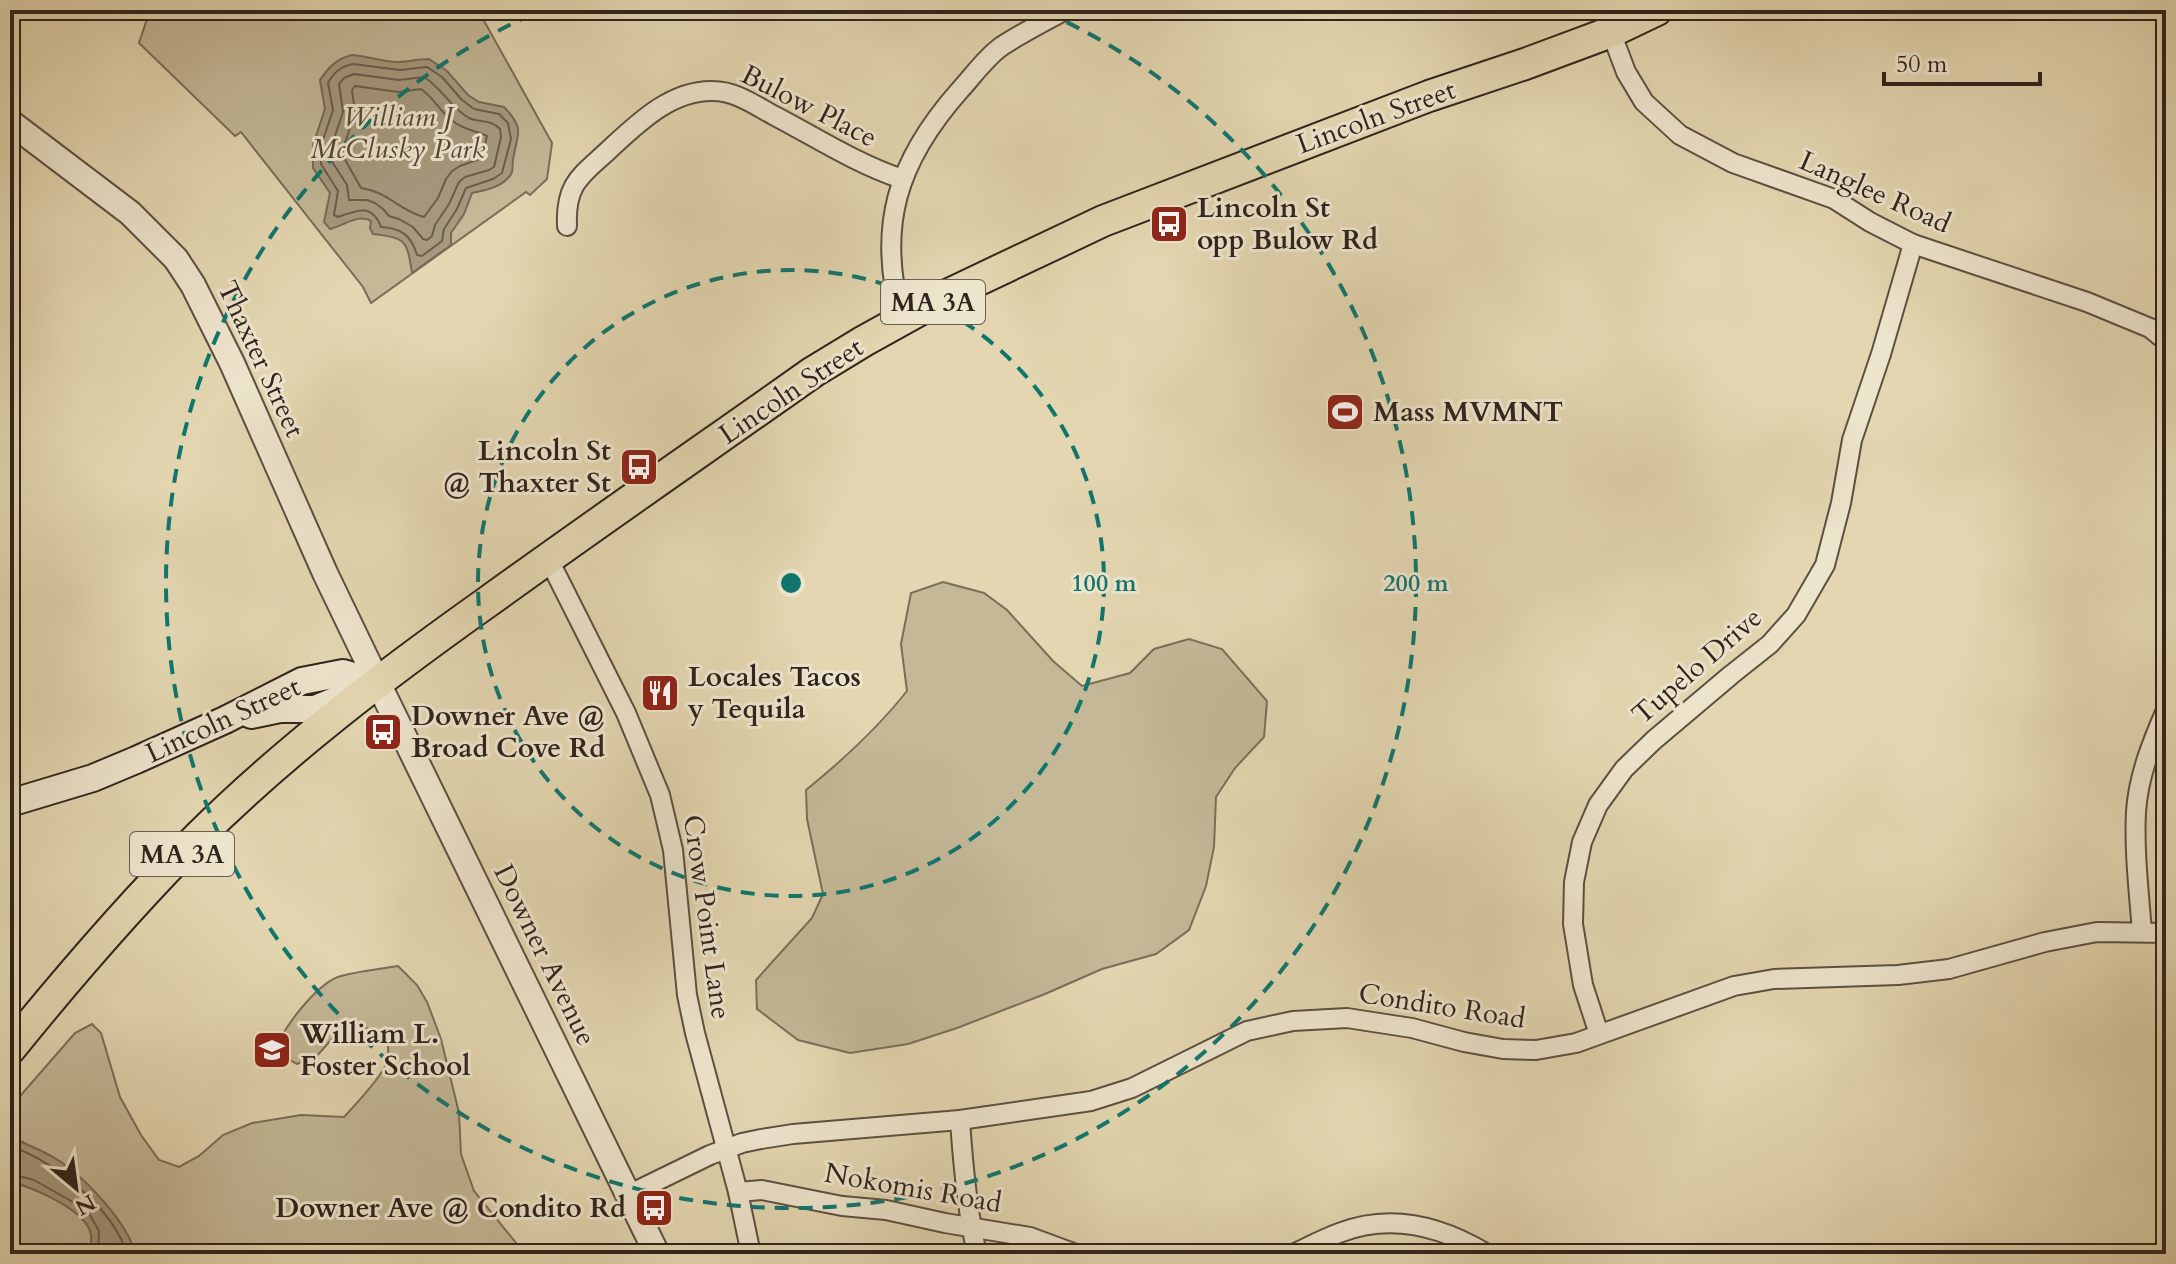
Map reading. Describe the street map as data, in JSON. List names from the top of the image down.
{
  "streets": {
    "main road": ["Lincoln Street", "MA 3A"],
    "street": [
      "Bulow Place",
      "Langlee Road",
      "Thaxter Street",
      "Tupelo Drive",
      "Crow Point Lane",
      "Downer Avenue",
      "Condito Road",
      "Nokomis Road"
    ]
  },
  "crossings": [
    ["Lincoln Street", "Langlee Road"],
    ["Lincoln Street", "MA 3A"],
    ["Lincoln Street", "Thaxter Street"],
    ["Lincoln Street", "Crow Point Lane"],
    ["Lincoln Street", "Downer Avenue"],
    ["Langlee Road", "Tupelo Drive"],
    ["MA 3A", "Thaxter Street"],
    ["MA 3A", "Downer Avenue"],
    ["Thaxter Street", "Downer Avenue"],
    ["Tupelo Drive", "Condito Road"],
    ["Crow Point Lane", "Condito Road"],
    ["Crow Point Lane", "Nokomis Road"],
    ["Downer Avenue", "Condito Road"]
  ],
  "parks": ["William J McClusky Park"],
  "places": {
    "bus stop": [
      "Lincoln St opp Bulow Rd",
      "Lincoln St @ Thaxter St",
      "Downer Ave @ Broad Cove Rd",
      "Downer Ave @ Condito Rd"
    ],
    "sports": ["Mass MVMNT"],
    "restaurant": ["Locales Tacos y Tequila"],
    "school or university": ["William L. Foster School"]
  },
  "scale_bar": "50 m",
  "north": "bottom right",
  "rings": ["100 m", "200 m"]
}
